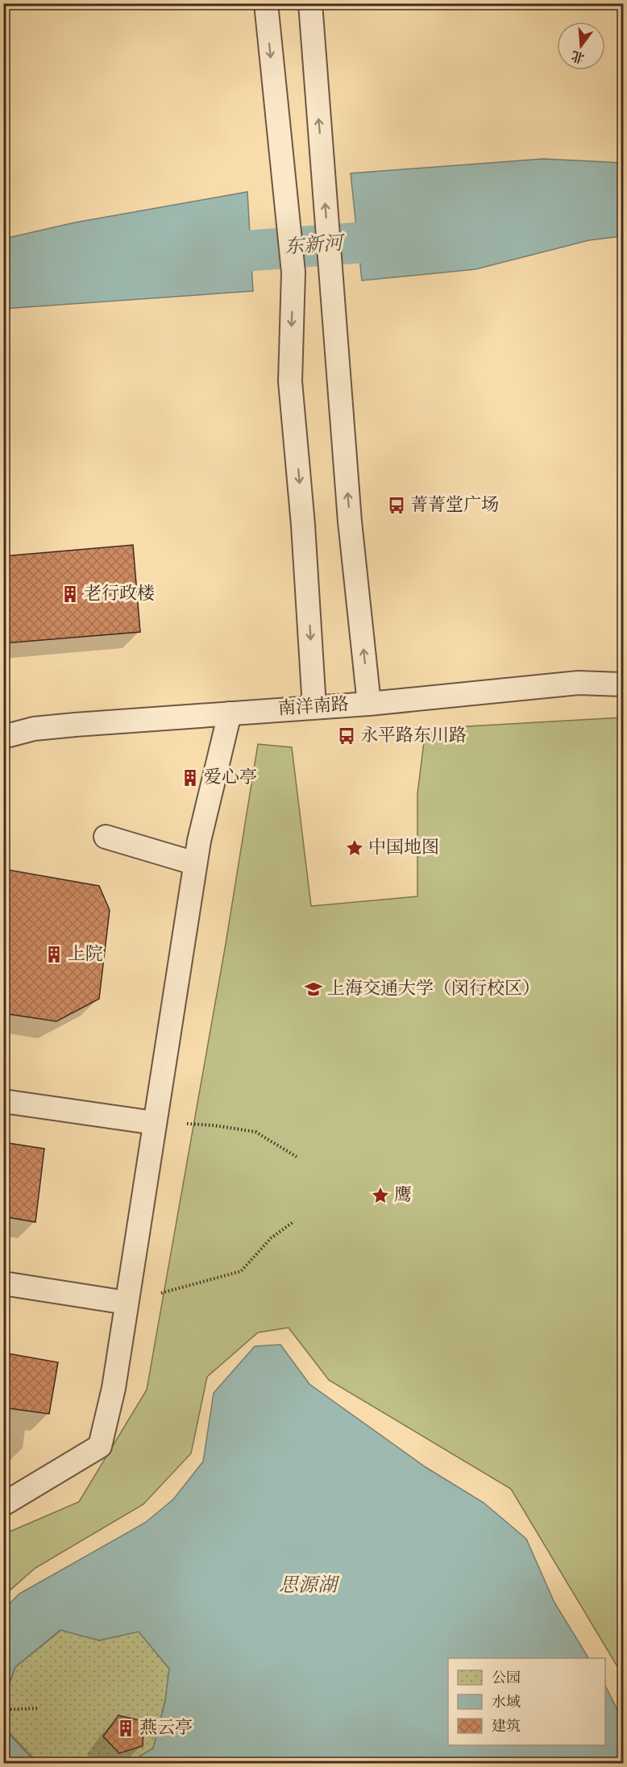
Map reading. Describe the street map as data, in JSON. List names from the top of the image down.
{
  "streets": {
    "lane": ["南洋南路"]
  },
  "water": ["东新河", "思源湖"],
  "places": {
    "bus stop": ["菁菁堂广场", "永平路东川路"],
    "building": [
      "老行政楼",
      "爱心亭",
      "上院",
      "燕云亭"
    ],
    "place": ["中国地图", "鹰"],
    "school or university": ["上海交通大学（闵行校区）"]
  },
  "legend": ["公园", "水域", "建筑"],
  "north": "bottom"
}
